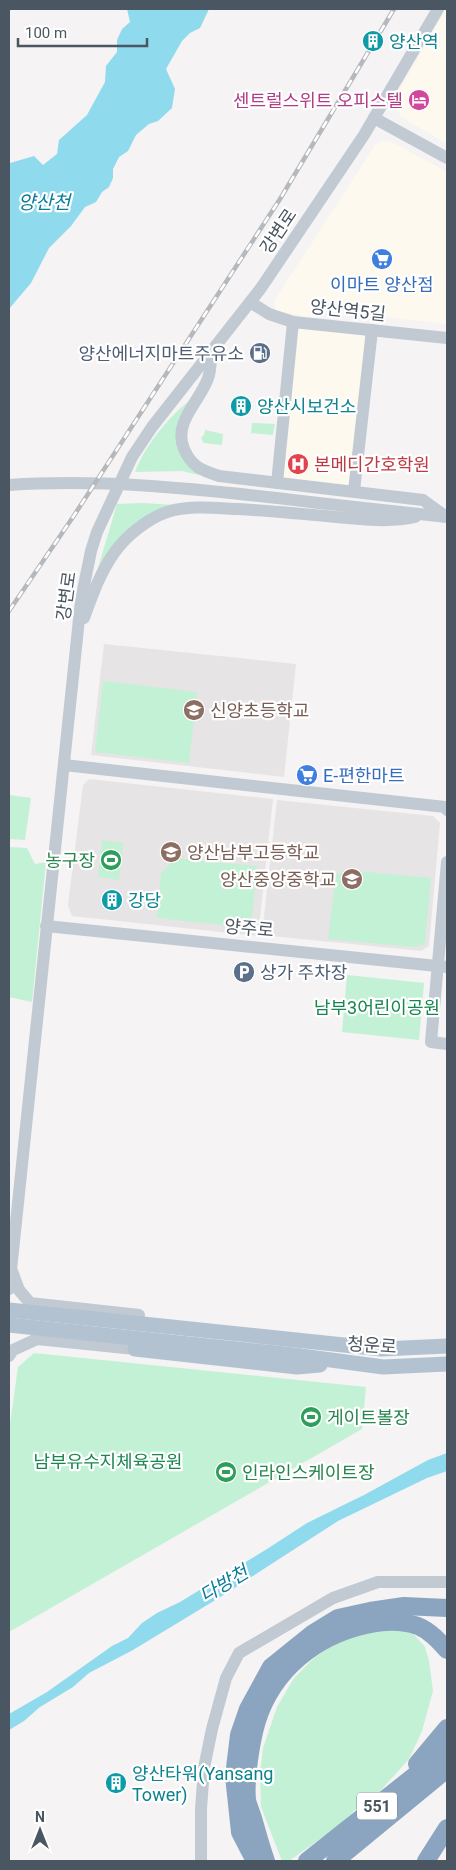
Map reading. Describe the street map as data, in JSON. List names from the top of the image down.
{
  "streets": {
    "highway": ["551"],
    "main road": ["청운로"],
    "street": ["강변로", "양산역5길", "양주로"]
  },
  "crossings": [
    ["강변로", "양산역5길"],
    ["강변로", "양주로"]
  ],
  "water": ["양산천", "다방천"],
  "parks": ["남부3어린이공원", "남부유수지체육공원"],
  "places": {
    "building": [
      "양산역",
      "양산시보건소",
      "강당",
      "양산타워(Yansang Tower)"
    ],
    "hotel": ["센트럴스위트 오피스텔"],
    "supermarket": ["이마트 양산점", "E-편한마트"],
    "fuel station": ["양산에너지마트주유소"],
    "hospital": ["본메디간호학원"],
    "school or university": ["신양초등학교", "양산남부고등학교", "양산중앙중학교"],
    "sports": ["농구장", "게이트볼장", "인라인스케이트장"],
    "parking": ["상가 주차장"]
  },
  "scale_bar": "100 m",
  "north": "top"
}
